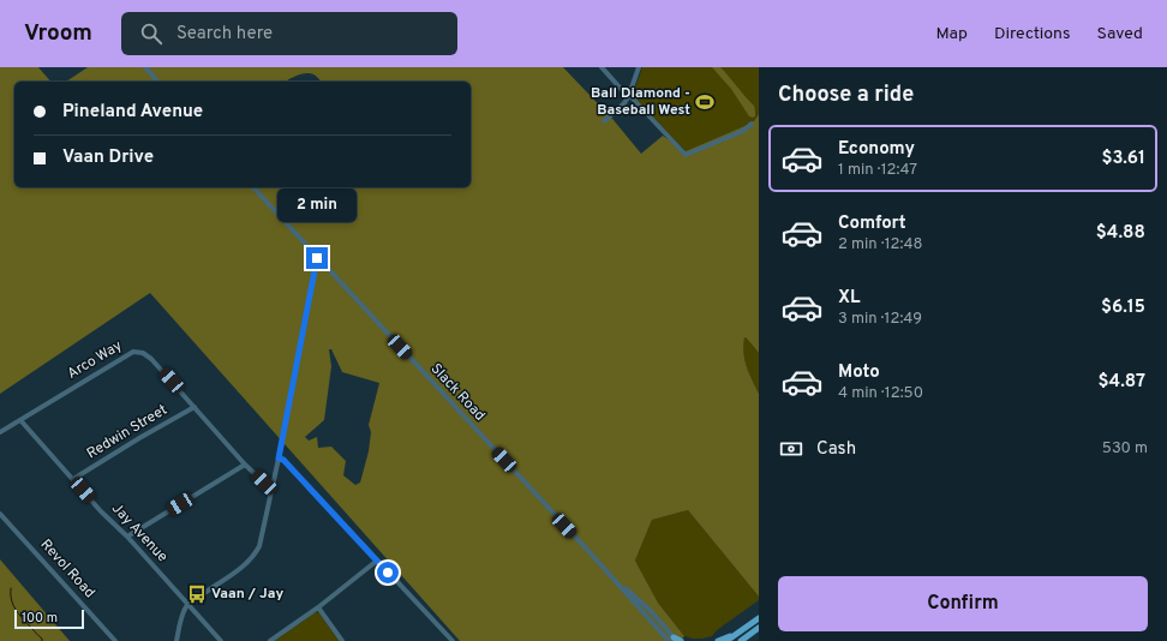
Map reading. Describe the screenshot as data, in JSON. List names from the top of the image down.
{
  "streets": {
    "street": [
      "Arco Way",
      "Slack Road",
      "Redwin Street",
      "Jay Avenue",
      "Revol Road"
    ]
  },
  "crossings": [
    ["Arco Way", "Redwin Street"],
    ["Arco Way", "Jay Avenue"],
    ["Redwin Street", "Jay Avenue"]
  ],
  "places": {
    "sports": ["Ball Diamond - Baseball West"],
    "bus stop": ["Vaan / Jay"]
  },
  "scale_bar": "100 m",
  "page": {
    "header": "Vroom",
    "search": "Search here",
    "nav": ["Map", "Directions", "Saved"],
    "heading": "Choose a ride",
    "banner": ["Pineland Avenue", "Vaan Drive"],
    "list": [
      {
        "name": "Economy",
        "note": "1 min · 12:47",
        "value": "$3.61"
      },
      {
        "name": "Comfort",
        "note": "2 min · 12:48",
        "value": "$4.88"
      },
      {
        "name": "XL",
        "note": "3 min · 12:49",
        "value": "$6.15"
      },
      {
        "name": "Moto",
        "note": "4 min · 12:50",
        "value": "$4.87"
      }
    ],
    "bubble": "2 min",
    "pay": ["Cash", "530 m"],
    "buttons": "Confirm",
    "scale": "100 m"
  }
}
